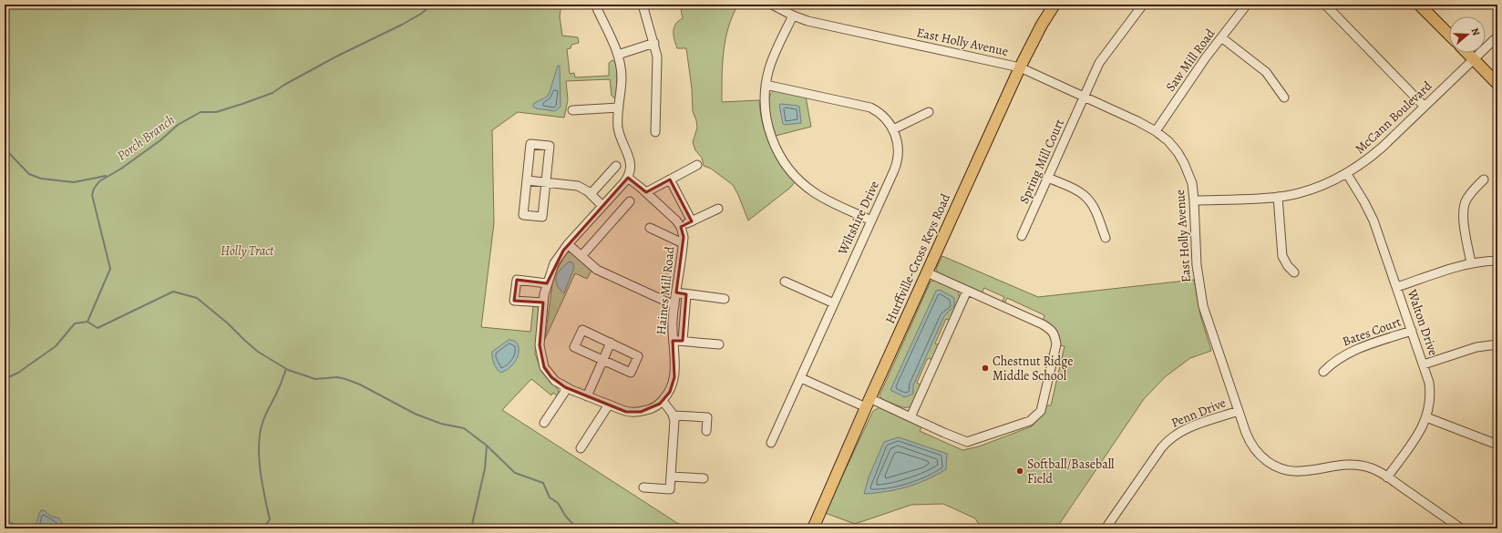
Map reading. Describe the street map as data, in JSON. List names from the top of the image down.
{
  "streets": {
    "main road": ["Hurffville-Cross Keys Road"],
    "street": [
      "East Holly Avenue",
      "Saw Mill Road",
      "McCann Boulevard",
      "Spring Mill Court",
      "Wiltshire Drive",
      "Haines Mill Road",
      "Walton Drive",
      "Bates Court",
      "Penn Drive"
    ]
  },
  "crossings": [
    ["East Holly Avenue", "Saw Mill Road"],
    ["East Holly Avenue", "McCann Boulevard"],
    ["East Holly Avenue", "Spring Mill Court"],
    ["East Holly Avenue", "Hurffville-Cross Keys Road"],
    ["East Holly Avenue", "Walton Drive"],
    ["East Holly Avenue", "Penn Drive"],
    ["McCann Boulevard", "Walton Drive"],
    ["Walton Drive", "Bates Court"]
  ],
  "water": ["Porch Branch"],
  "parks": ["Holly Tract"],
  "places": ["Chestnut Ridge Middle School", "Softball/Baseball Field"],
  "north": "right"
}
